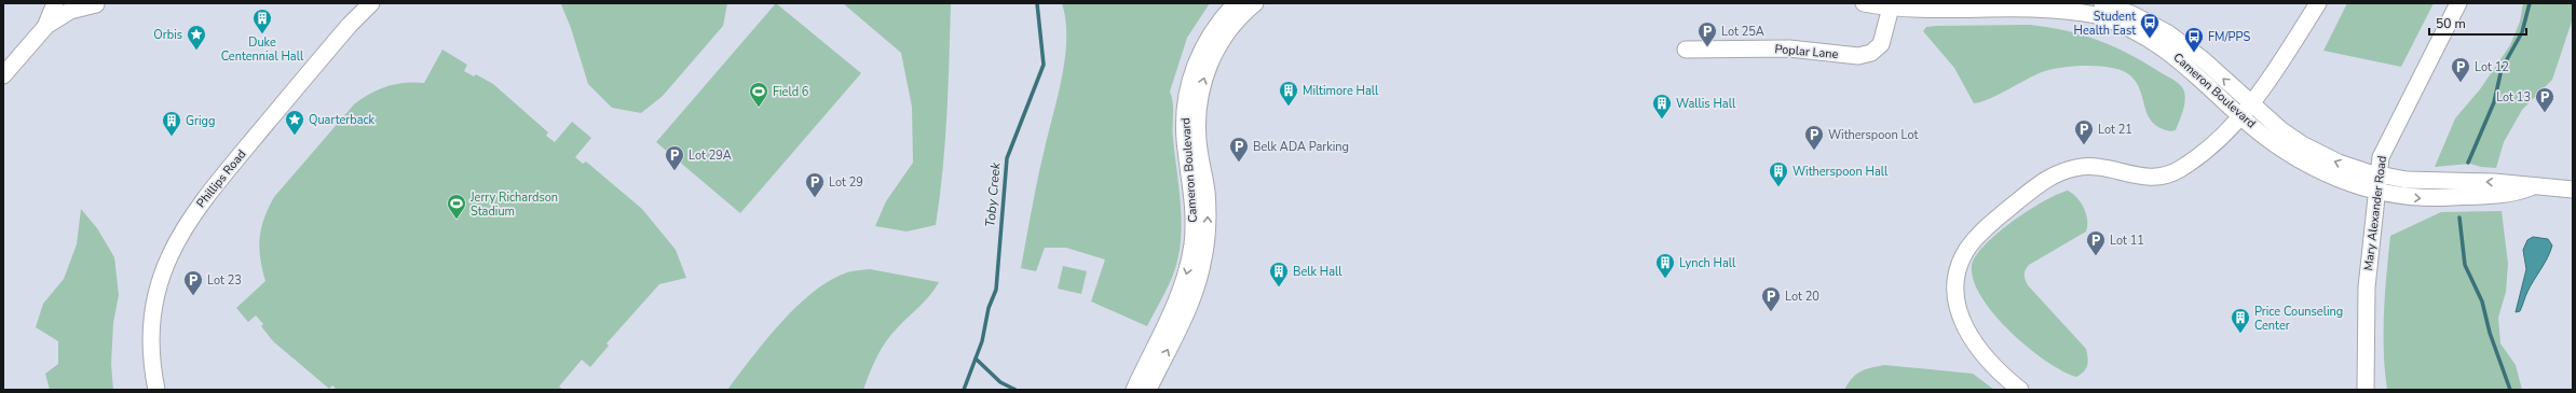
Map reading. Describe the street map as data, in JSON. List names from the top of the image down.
{
  "streets": {
    "street": [
      "Poplar Lane",
      "Cameron Boulevard",
      "Phillips Road",
      "Mary Alexander Road"
    ]
  },
  "crossings": [
    ["Poplar Lane", "Cameron Boulevard"],
    ["Cameron Boulevard", "Mary Alexander Road"]
  ],
  "water": ["Toby Creek"],
  "places": {
    "building": [
      "Duke Centennial Hall",
      "Miltimore Hall",
      "Wallis Hall",
      "Grigg",
      "Witherspoon Hall",
      "Lynch Hall",
      "Belk Hall",
      "Price Counseling Center"
    ],
    "bus stop": ["Student Health East", "FM/PPS"],
    "parking": [
      "Lot 25A",
      "Lot 12",
      "Lot 13",
      "Lot 21",
      "Witherspoon Lot",
      "Belk ADA Parking",
      "Lot 29A",
      "Lot 29",
      "Lot 11",
      "Lot 23",
      "Lot 20"
    ],
    "place": ["Orbis", "Quarterback"],
    "sports": ["Field 6", "Jerry Richardson Stadium"]
  },
  "scale_bar": "50 m"
}
